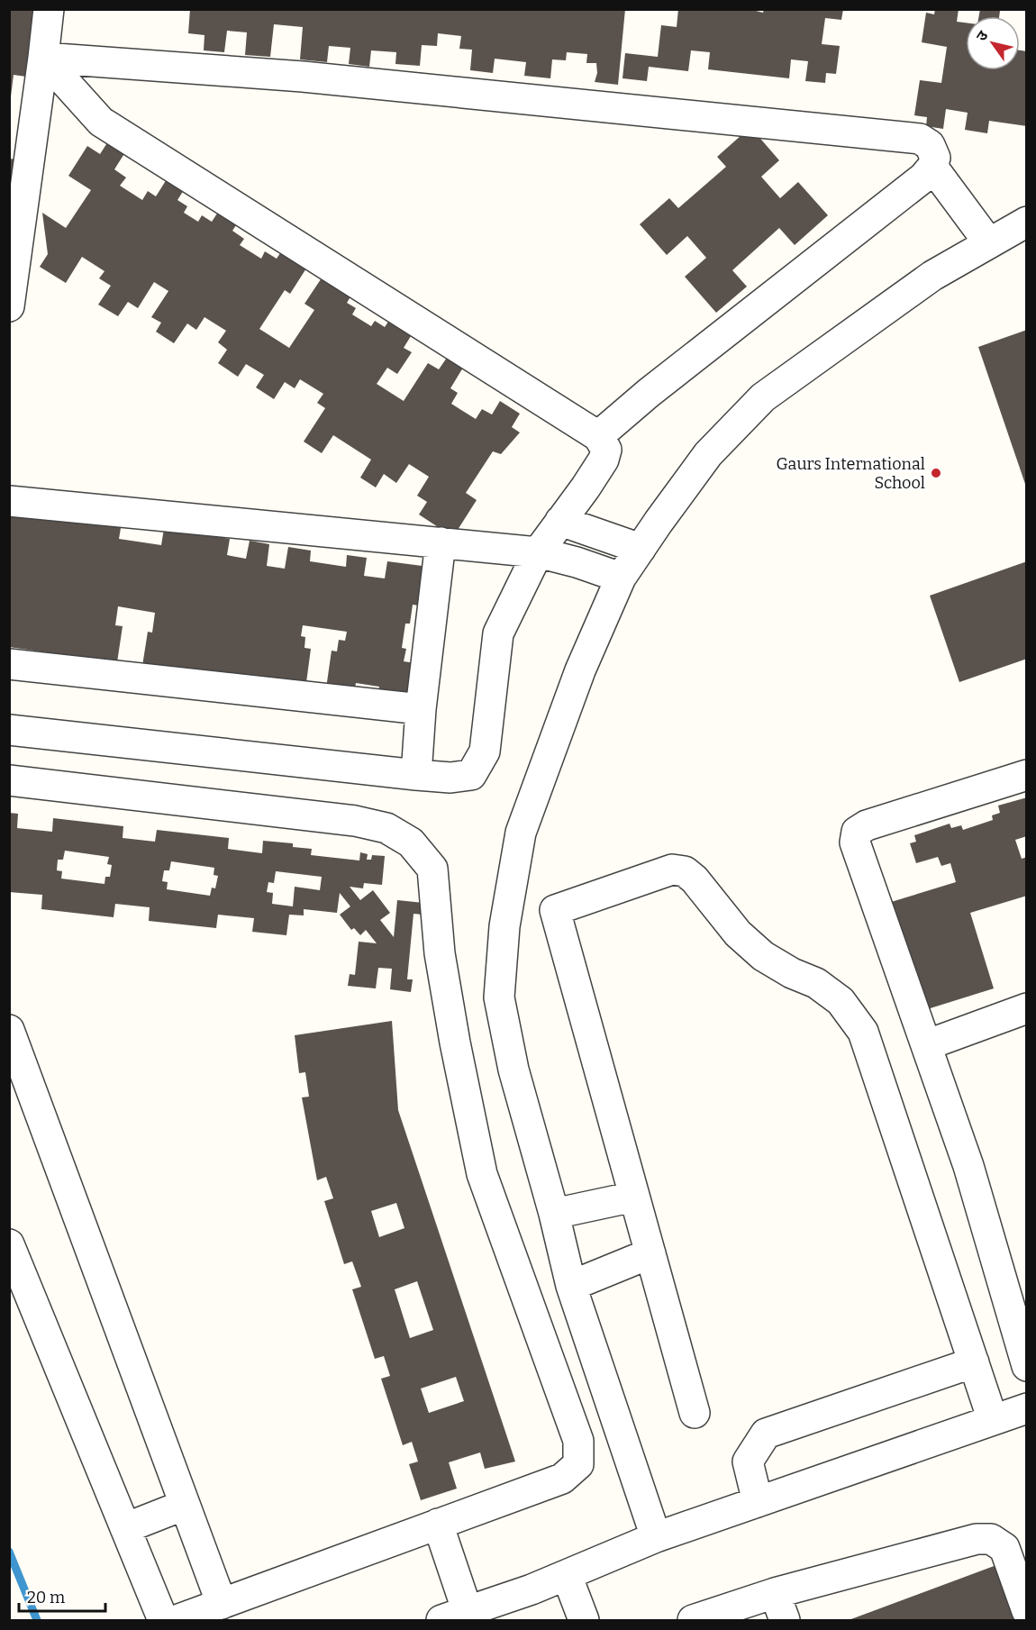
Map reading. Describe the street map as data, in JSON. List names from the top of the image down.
{
  "places": ["Gaurs International School"],
  "scale_bar": "20 m",
  "north": "top left"
}
